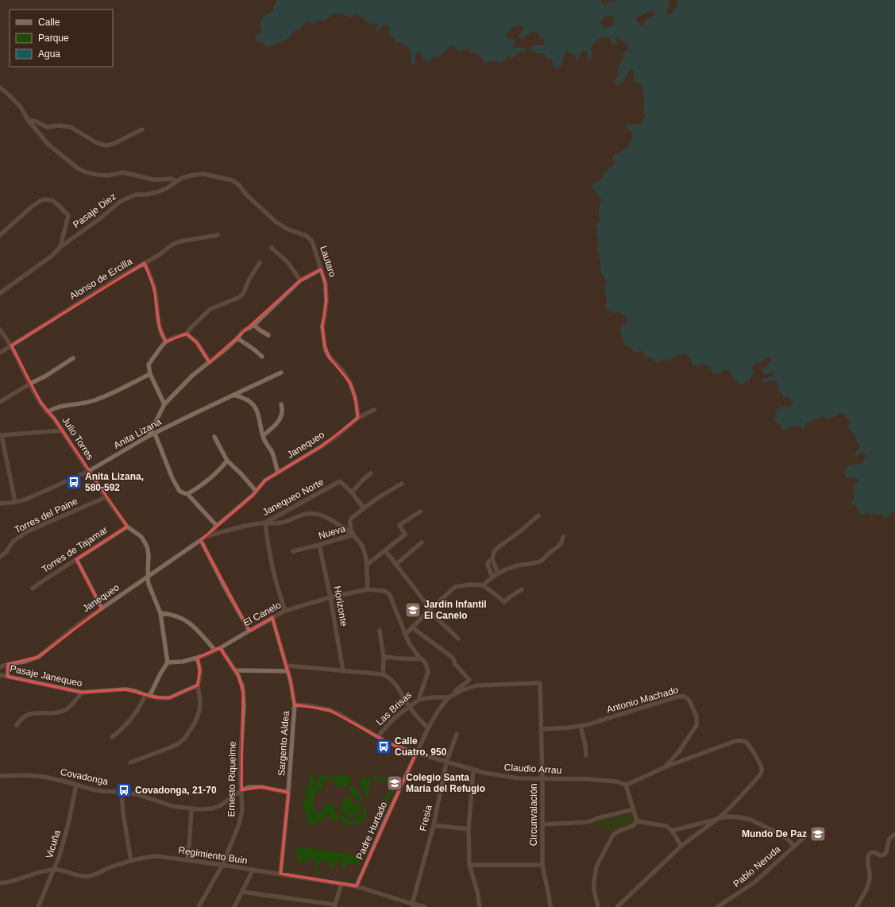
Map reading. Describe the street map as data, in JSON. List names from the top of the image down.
{
  "streets": {
    "street": [
      "Pasaje Diez",
      "Lautaro",
      "Alonso de Ercilla",
      "Anita Lizana",
      "Julio Torres",
      "Janequeo",
      "Janequeo Norte",
      "Torres del Paine",
      "Nueva",
      "Torres de Tajamar",
      "Horizonte",
      "El Canelo",
      "Pasaje Janequeo",
      "Antonio Machado",
      "Las Brisas",
      "Sargento Aldea",
      "Claudio Arrau",
      "Covadonga",
      "Ernesto Riquelme",
      "Circunvalación",
      "Fresia",
      "Padre Hurtado",
      "Vicuña",
      "Regimiento Buin",
      "Pablo Neruda"
    ]
  },
  "crossings": [
    ["Pasaje Diez", "Lautaro"],
    ["Lautaro", "Janequeo"],
    ["Alonso de Ercilla", "Julio Torres"],
    ["Anita Lizana", "Julio Torres"],
    ["Julio Torres", "Janequeo"],
    ["Julio Torres", "Torres del Paine"],
    ["Julio Torres", "Torres de Tajamar"],
    ["Julio Torres", "El Canelo"],
    ["Julio Torres", "Ernesto Riquelme"],
    ["Janequeo", "Janequeo Norte"],
    ["Janequeo Norte", "Nueva"],
    ["Nueva", "Horizonte"],
    ["Horizonte", "El Canelo"],
    ["El Canelo", "Las Brisas"],
    ["El Canelo", "Sargento Aldea"],
    ["El Canelo", "Ernesto Riquelme"],
    ["Antonio Machado", "Circunvalación"],
    ["Las Brisas", "Claudio Arrau"],
    ["Sargento Aldea", "Claudio Arrau"],
    ["Sargento Aldea", "Covadonga"],
    ["Sargento Aldea", "Regimiento Buin"],
    ["Claudio Arrau", "Circunvalación"],
    ["Claudio Arrau", "Fresia"],
    ["Claudio Arrau", "Padre Hurtado"],
    ["Covadonga", "Ernesto Riquelme"],
    ["Covadonga", "Vicuña"],
    ["Ernesto Riquelme", "Regimiento Buin"],
    ["Circunvalación", "Padre Hurtado"],
    ["Fresia", "Regimiento Buin"],
    ["Padre Hurtado", "Regimiento Buin"],
    ["Vicuña", "Regimiento Buin"]
  ],
  "places": {
    "bus stop": ["Anita Lizana, 580-592", "Calle Cuatro, 950", "Covadonga, 21-70"],
    "school or university": ["Jardín Infantil El Canelo", "Colegio Santa María del Refugio", "Mundo De Paz"]
  },
  "legend": ["Calle", "Parque", "Agua"]
}
